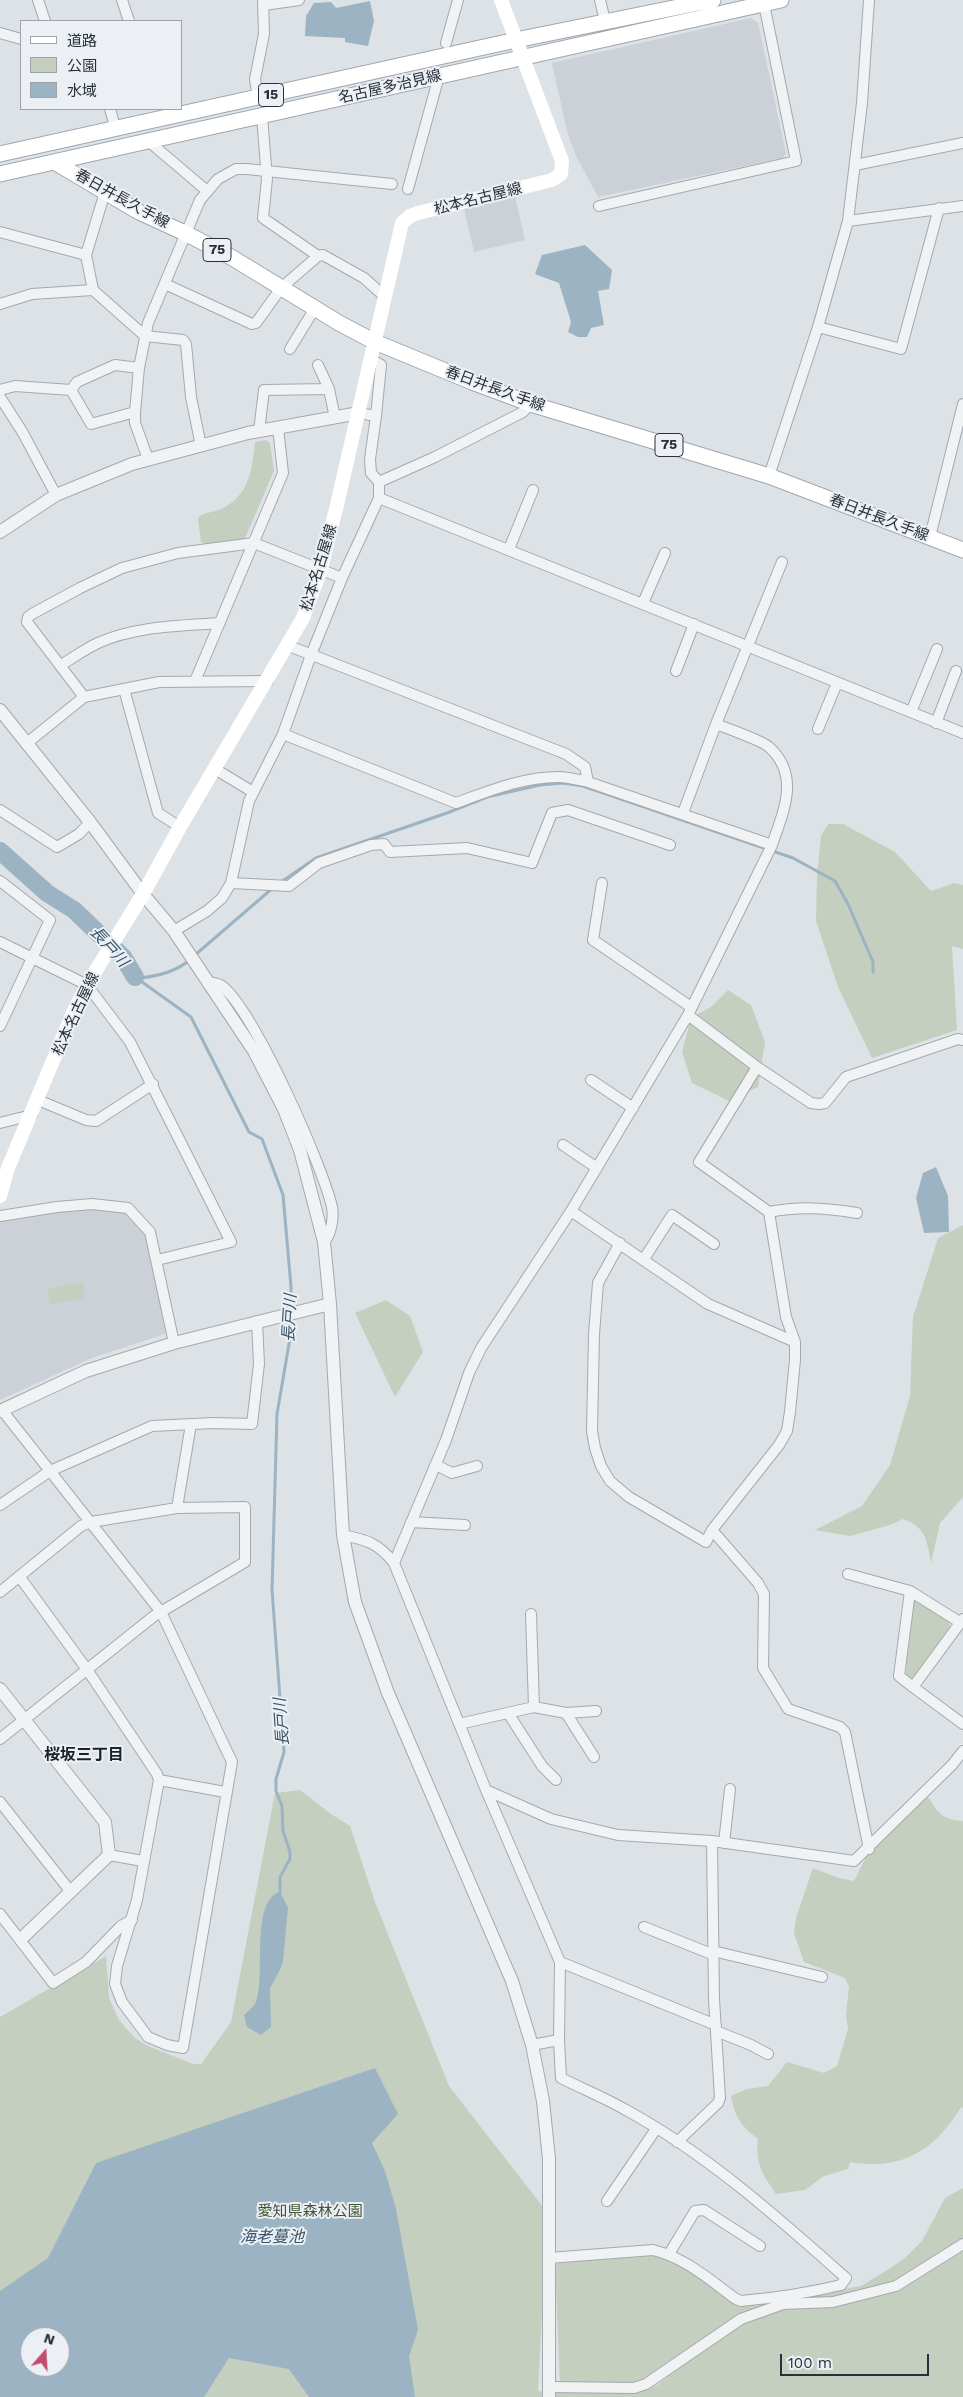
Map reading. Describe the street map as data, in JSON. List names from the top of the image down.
{
  "streets": {
    "main road": [
      "名古屋多治見線",
      "15",
      "春日井長久手線",
      "松本名古屋線",
      "75"
    ]
  },
  "crossings": [
    ["名古屋多治見線", "春日井長久手線"],
    ["名古屋多治見線", "松本名古屋線"],
    ["春日井長久手線", "松本名古屋線"]
  ],
  "districts": ["桜坂三丁目"],
  "water": ["長戸川", "海老蔓池"],
  "parks": ["愛知県森林公園"],
  "legend": ["道路", "公園", "水域"],
  "scale_bar": "100 m",
  "north": "top"
}
